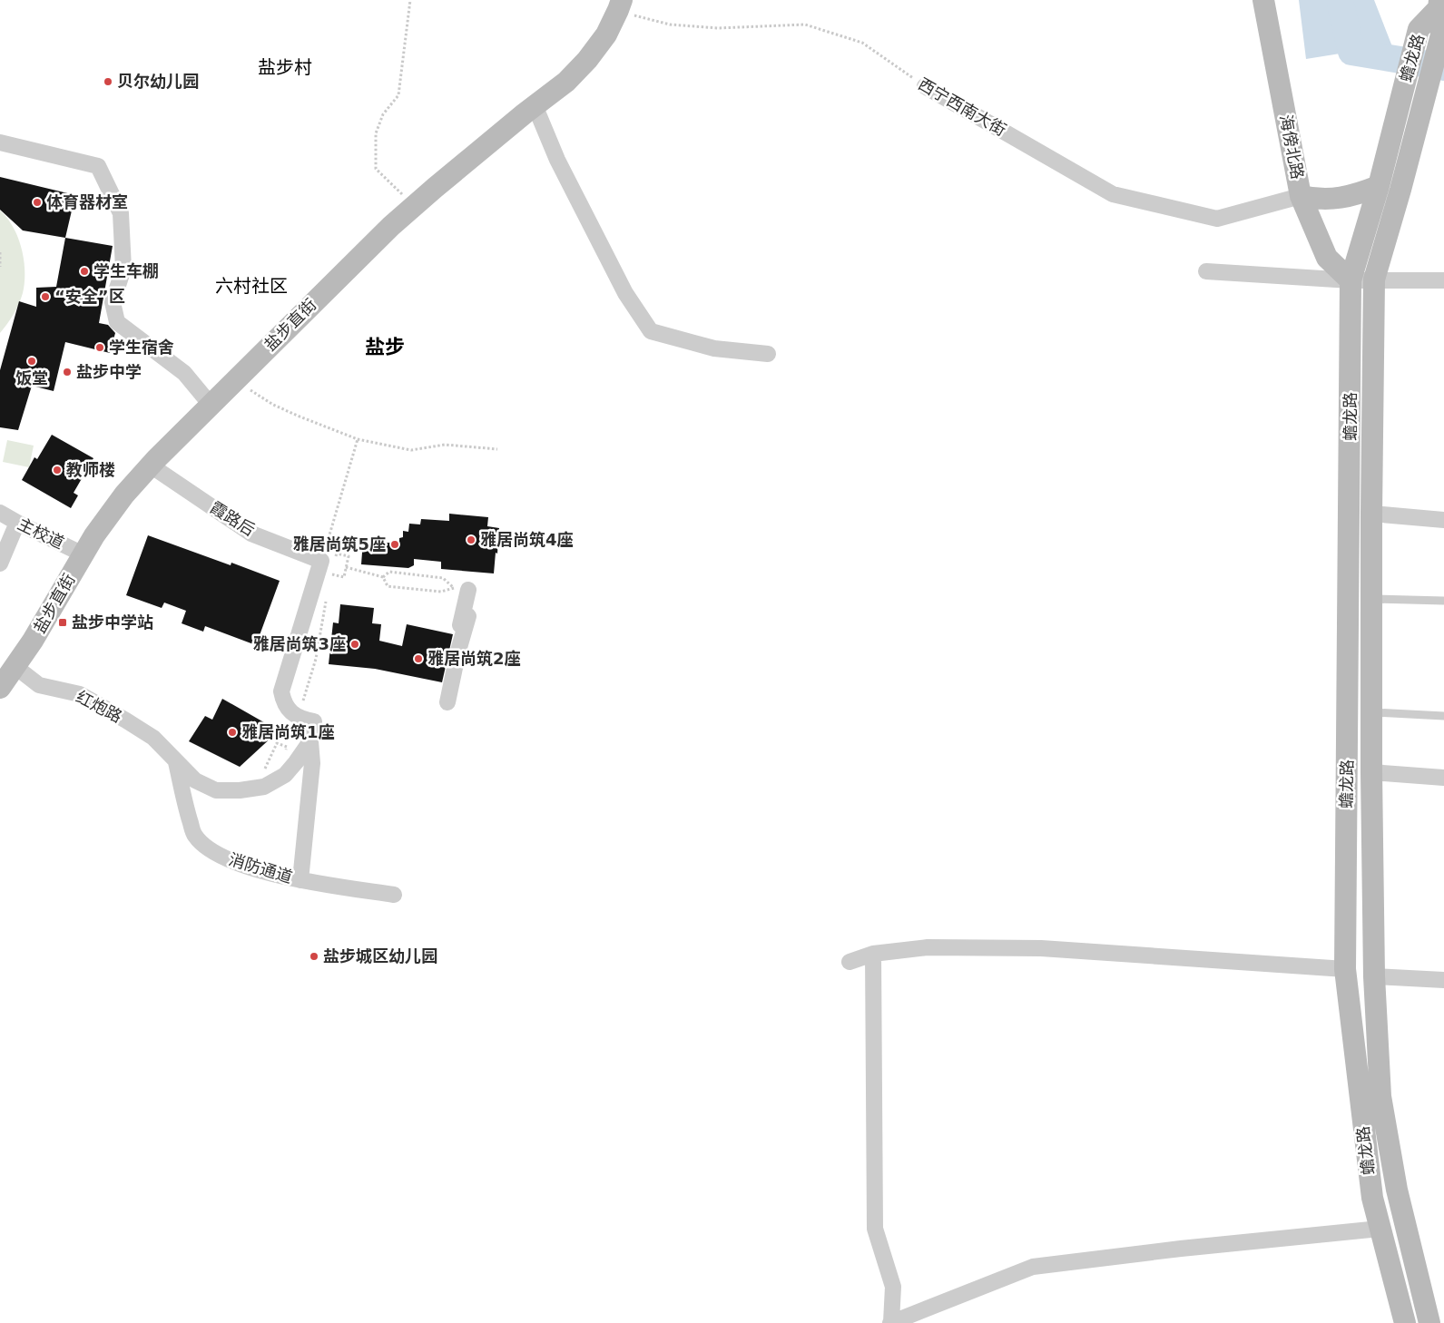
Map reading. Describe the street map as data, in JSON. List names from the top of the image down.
{
  "streets": {
    "street": [
      "蟾龙路",
      "西宁西南大街",
      "海傍北路",
      "盐步直街",
      "霞路后",
      "主校道",
      "红炮路",
      "消防通道"
    ]
  },
  "crossings": [
    ["蟾龙路", "海傍北路"],
    ["西宁西南大街", "海傍北路"],
    ["西宁西南大街", "盐步直街"],
    ["盐步直街", "霞路后"],
    ["盐步直街", "主校道"],
    ["盐步直街", "红炮路"],
    ["红炮路", "消防通道"]
  ],
  "districts": ["盐步村", "六村社区", "盐步"],
  "places": {
    "other": [
      "贝尔幼儿园",
      "体育器材室",
      "学生车棚",
      "“安全”区",
      "学生宿舍",
      "饭堂",
      "盐步中学",
      "教师楼",
      "雅居尚筑4座",
      "雅居尚筑5座",
      "雅居尚筑3座",
      "雅居尚筑2座",
      "雅居尚筑1座",
      "盐步城区幼儿园"
    ],
    "transit": ["盐步中学站"]
  }
}
